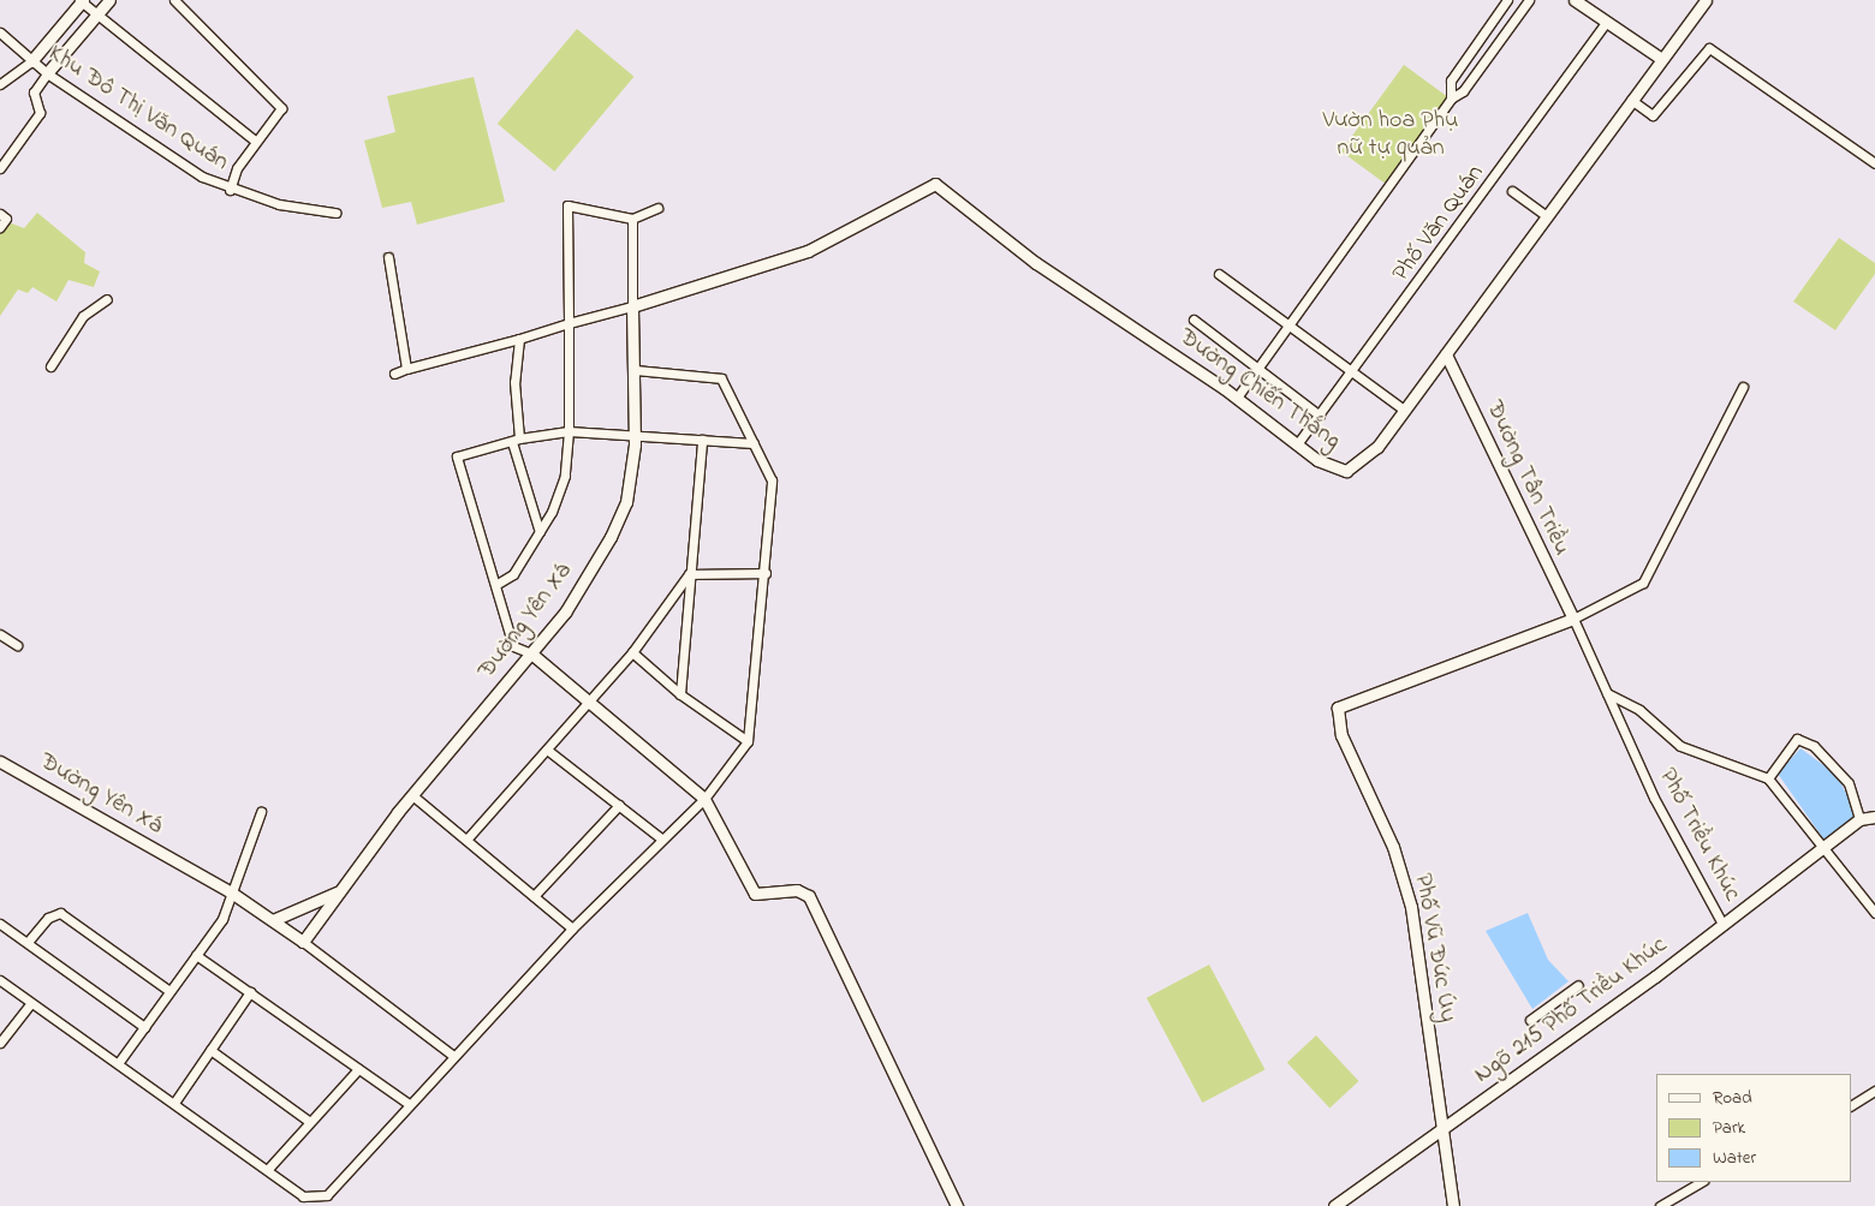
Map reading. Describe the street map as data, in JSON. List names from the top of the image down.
{
  "streets": {
    "street": [
      "Khu Đô Thị Văn Quán",
      "Phố Văn Quán",
      "Đường Chiến Thắng",
      "Đường Tân Triều",
      "Đường Yên Xá",
      "Phố Triều Khúc",
      "Phố Vũ Đức Úy",
      "Ngõ 215 Phố Triều Khúc"
    ]
  },
  "crossings": [
    ["Phố Văn Quán", "Đường Chiến Thắng"],
    ["Đường Chiến Thắng", "Đường Tân Triều"],
    ["Đường Chiến Thắng", "Đường Yên Xá"],
    ["Đường Tân Triều", "Phố Triều Khúc"],
    ["Đường Tân Triều", "Phố Vũ Đức Úy"],
    ["Phố Triều Khúc", "Ngõ 215 Phố Triều Khúc"],
    ["Phố Vũ Đức Úy", "Ngõ 215 Phố Triều Khúc"]
  ],
  "parks": ["Vườn hoa Phụ nữ tự quản"],
  "legend": ["Road", "Park", "Water"]
}
